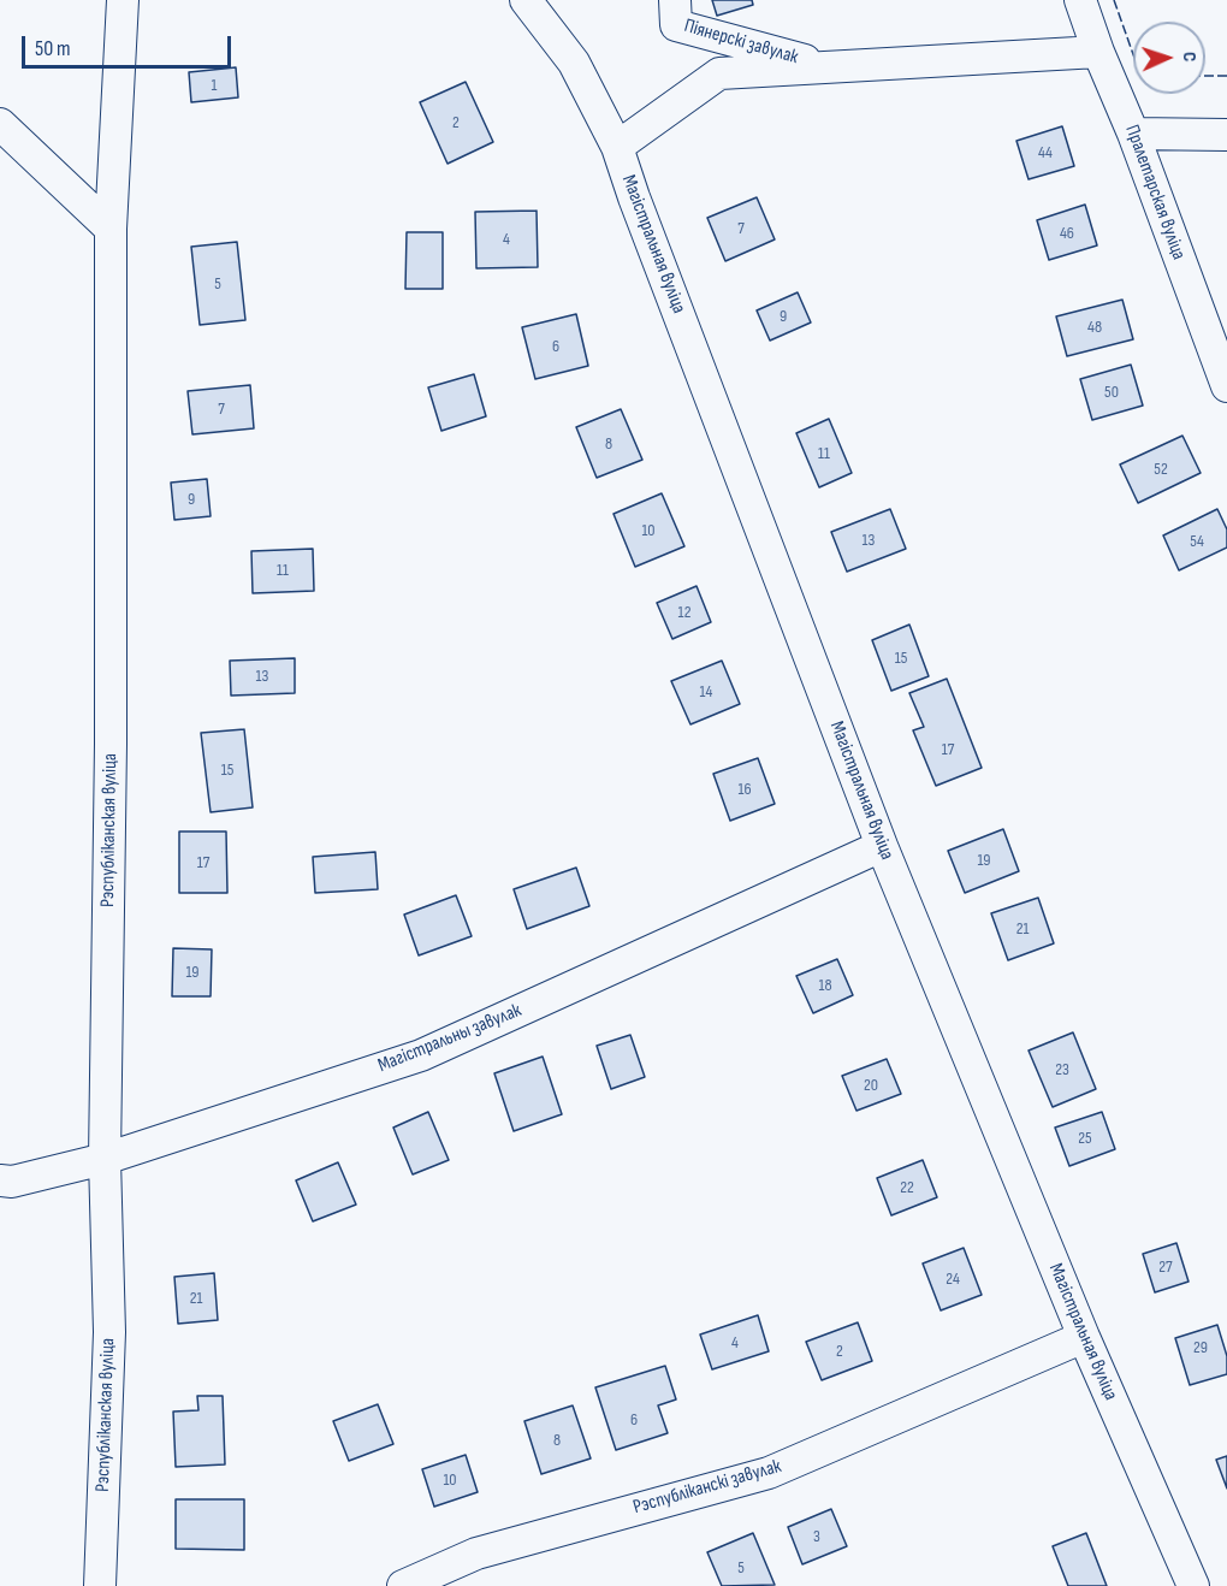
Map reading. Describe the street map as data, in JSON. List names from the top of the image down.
{
  "streets": {
    "street": [
      "Піянерскі завулак",
      "Пралетарская вуліца",
      "Магістральная вуліца",
      "Рэспубліканская вуліца",
      "Магістральны завулак",
      "Рэспубліканскі завулак"
    ]
  },
  "crossings": [
    ["Магістральная вуліца", "Магістральны завулак"],
    ["Магістральная вуліца", "Рэспубліканскі завулак"],
    ["Рэспубліканская вуліца", "Магістральны завулак"]
  ],
  "house_numbers": [
    "1",
    "2",
    "44",
    "7",
    "46",
    "4",
    "5",
    "9",
    "48",
    "6",
    "50",
    "7",
    "8",
    "11",
    "52",
    "9",
    "10",
    "13",
    "54",
    "11",
    "12",
    "15",
    "13",
    "14",
    "17",
    "15",
    "16",
    "19",
    "17",
    "21",
    "19",
    "18",
    "23",
    "20",
    "25",
    "22",
    "27",
    "24",
    "21",
    "4",
    "29",
    "2",
    "6",
    "8",
    "10",
    "3",
    "5"
  ],
  "scale_bar": "50 m",
  "north": "right"
}
